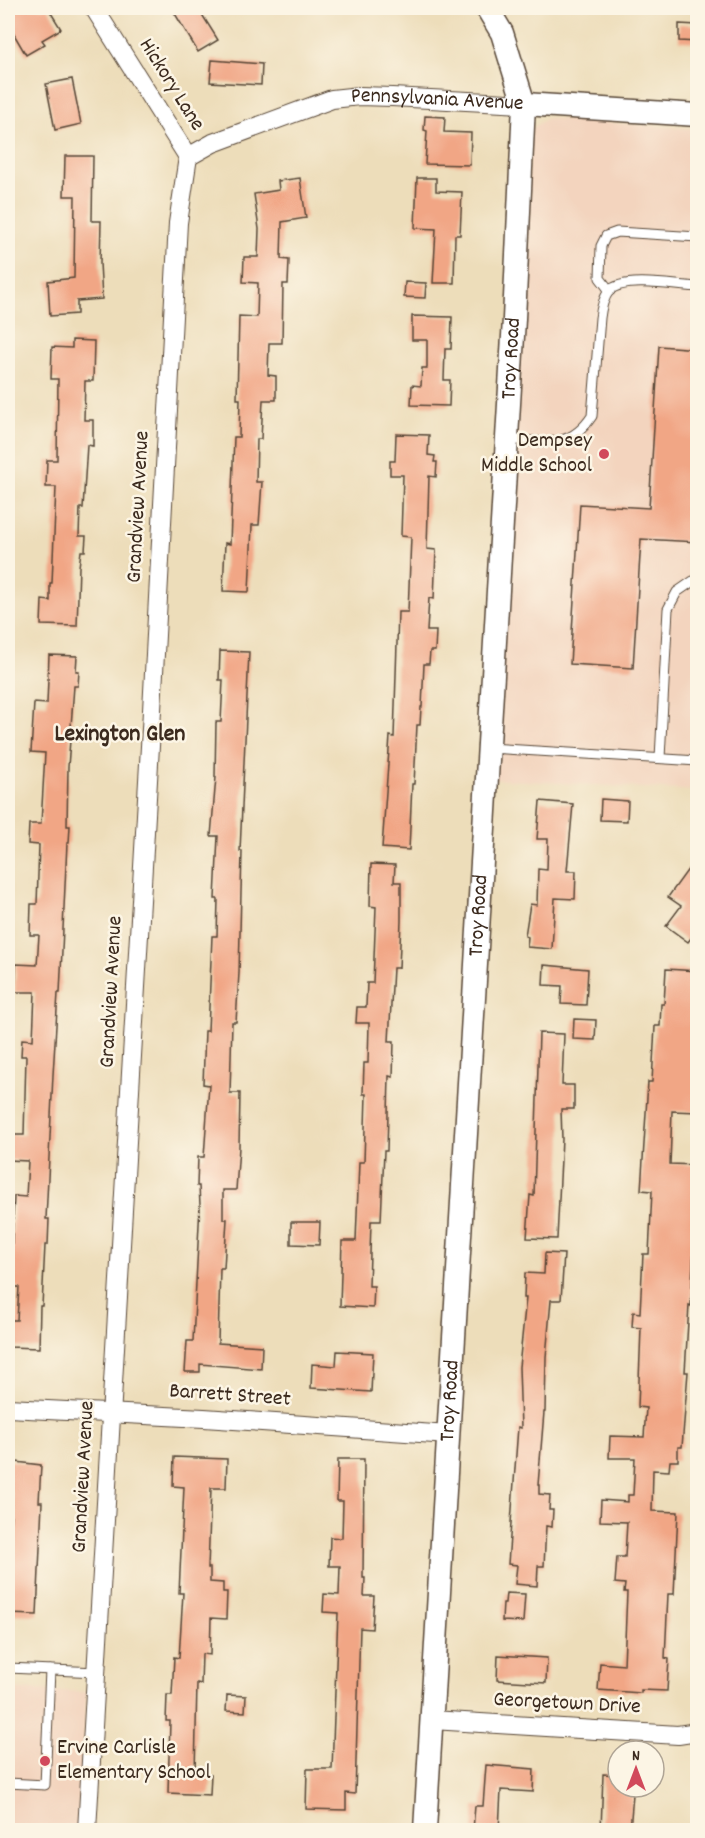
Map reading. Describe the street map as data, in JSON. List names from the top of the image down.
{
  "streets": {
    "street": [
      "Hickory Lane",
      "Pennsylvania Avenue",
      "Troy Road",
      "Grandview Avenue",
      "Barrett Street",
      "Georgetown Drive"
    ]
  },
  "crossings": [
    ["Hickory Lane", "Pennsylvania Avenue"],
    ["Hickory Lane", "Grandview Avenue"],
    ["Pennsylvania Avenue", "Troy Road"],
    ["Pennsylvania Avenue", "Grandview Avenue"],
    ["Troy Road", "Barrett Street"],
    ["Troy Road", "Georgetown Drive"],
    ["Grandview Avenue", "Barrett Street"]
  ],
  "districts": ["Lexington Glen"],
  "places": ["Dempsey Middle School", "Ervine Carlisle Elementary School"],
  "north": "top"
}
